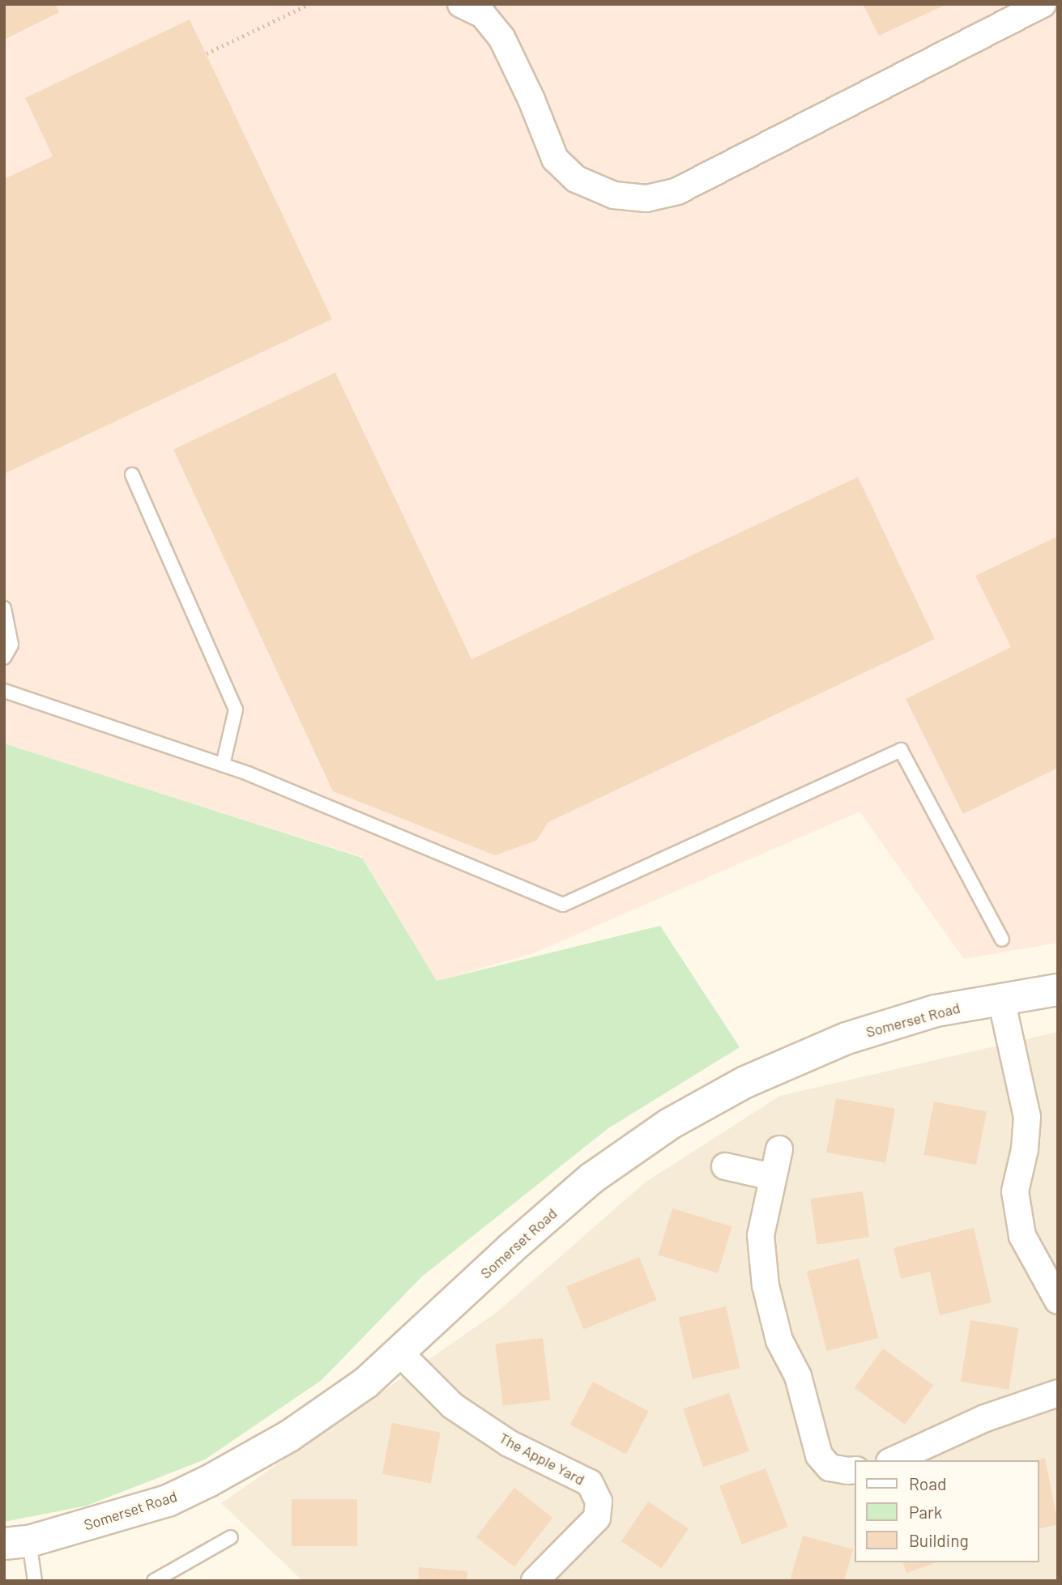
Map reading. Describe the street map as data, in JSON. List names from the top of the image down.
{
  "streets": {
    "street": ["Somerset Road", "The Apple Yard"]
  },
  "crossings": [
    ["Somerset Road", "The Apple Yard"]
  ],
  "legend": ["Road", "Park", "Building"]
}
